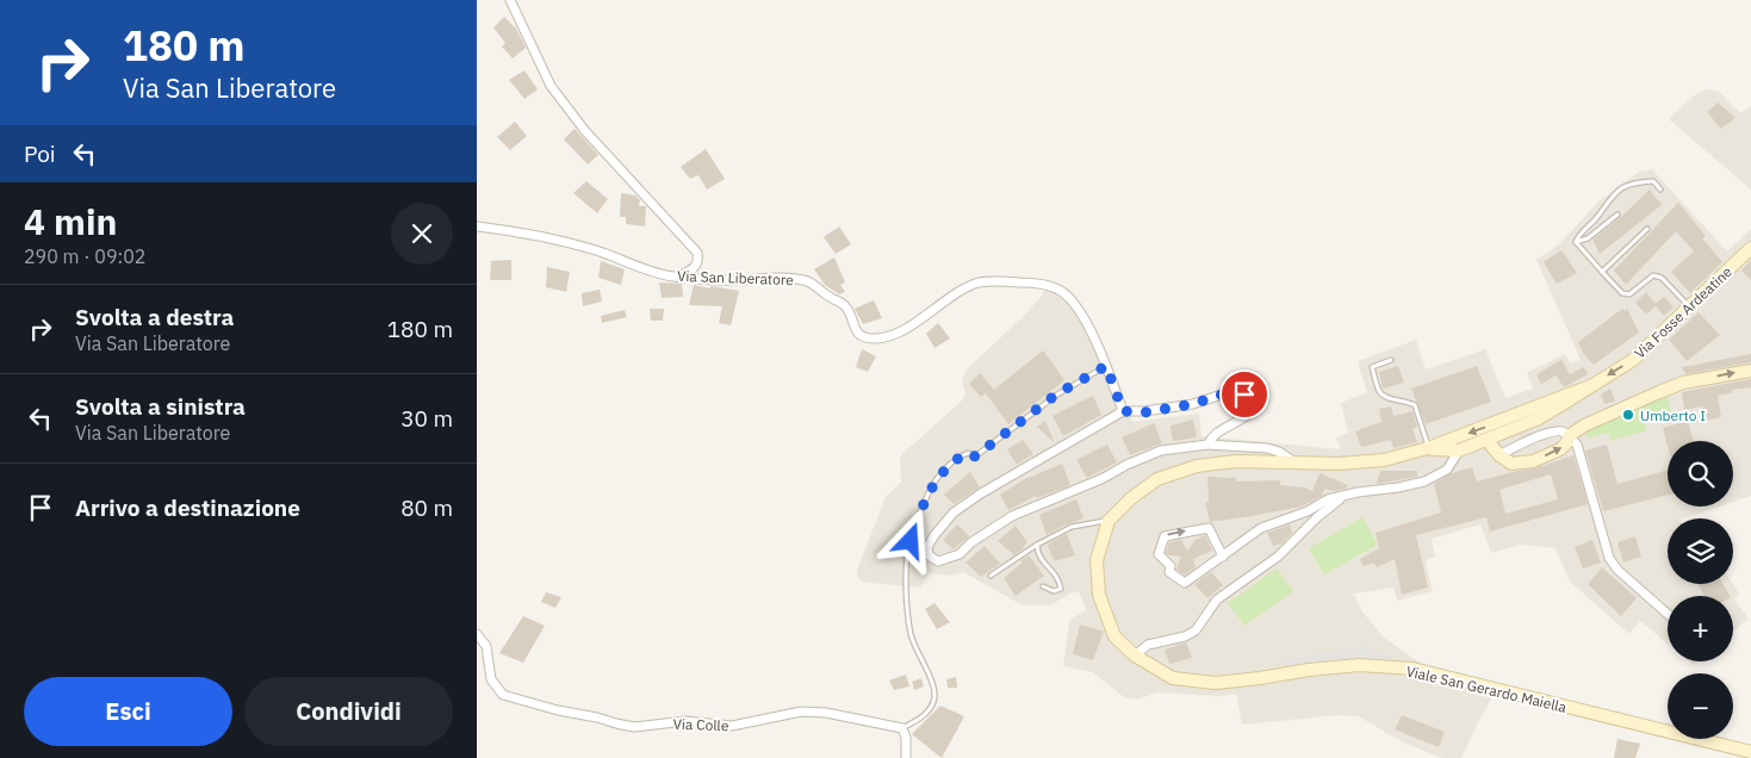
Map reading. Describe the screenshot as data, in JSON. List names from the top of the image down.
{
  "streets": {
    "main road": ["Via Fosse Ardeatine", "Viale San Gerardo Maiella"],
    "street": ["Via San Liberatore", "Via Colle"]
  },
  "crossings": [
    ["Via Fosse Ardeatine", "Viale San Gerardo Maiella"]
  ],
  "places": ["Umberto I"],
  "page": {
    "turn": ["180 m", "Via San Liberatore"],
    "then": "Poi",
    "heading": ["4 min", "290 m · 09:02"],
    "list": [
      {
        "name": "Svolta a destra",
        "note": "Via San Liberatore",
        "value": "180 m"
      },
      {
        "name": "Svolta a sinistra",
        "note": "Via San Liberatore",
        "value": "30 m"
      },
      {
        "name": "Arrivo a destinazione",
        "value": "80 m"
      }
    ],
    "map_buttons": ["+", "−"],
    "buttons": ["Esci", "Condividi"]
  }
}
